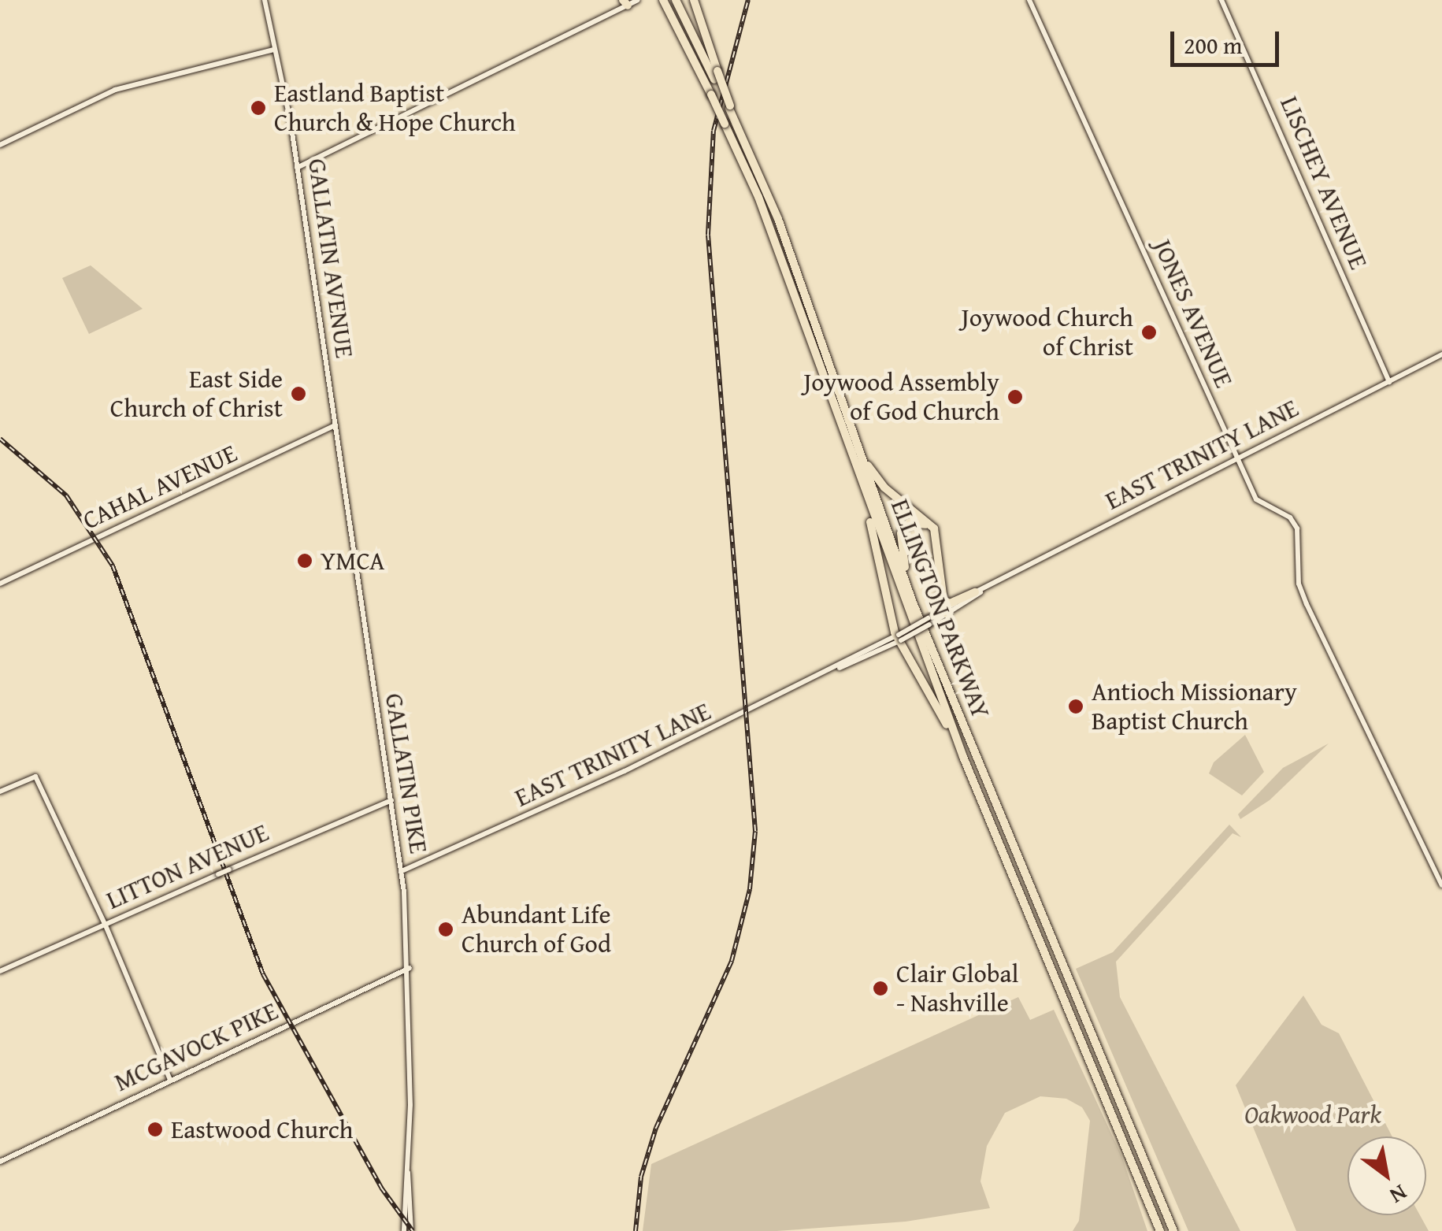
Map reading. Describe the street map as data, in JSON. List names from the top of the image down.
{
  "streets": {
    "highway": ["ELLINGTON PARKWAY"],
    "street": [
      "LISCHEY AVENUE",
      "GALLATIN AVENUE",
      "JONES AVENUE",
      "EAST TRINITY LANE",
      "CAHAL AVENUE",
      "GALLATIN PIKE",
      "LITTON AVENUE",
      "MCGAVOCK PIKE"
    ]
  },
  "crossings": [
    ["LISCHEY AVENUE", "EAST TRINITY LANE"],
    ["GALLATIN AVENUE", "GALLATIN PIKE"],
    ["JONES AVENUE", "EAST TRINITY LANE"],
    ["EAST TRINITY LANE", "GALLATIN PIKE"],
    ["CAHAL AVENUE", "GALLATIN PIKE"],
    ["GALLATIN PIKE", "LITTON AVENUE"],
    ["GALLATIN PIKE", "MCGAVOCK PIKE"]
  ],
  "parks": ["Oakwood Park"],
  "places": [
    "Eastland Baptist Church & Hope Church",
    "Joywood Church of Christ",
    "East Side Church of Christ",
    "Joywood Assembly of God Church",
    "YMCA",
    "Antioch Missionary Baptist Church",
    "Abundant Life Church of God",
    "Clair Global - Nashville",
    "Eastwood Church"
  ],
  "scale_bar": "200 m",
  "north": "bottom right"
}
